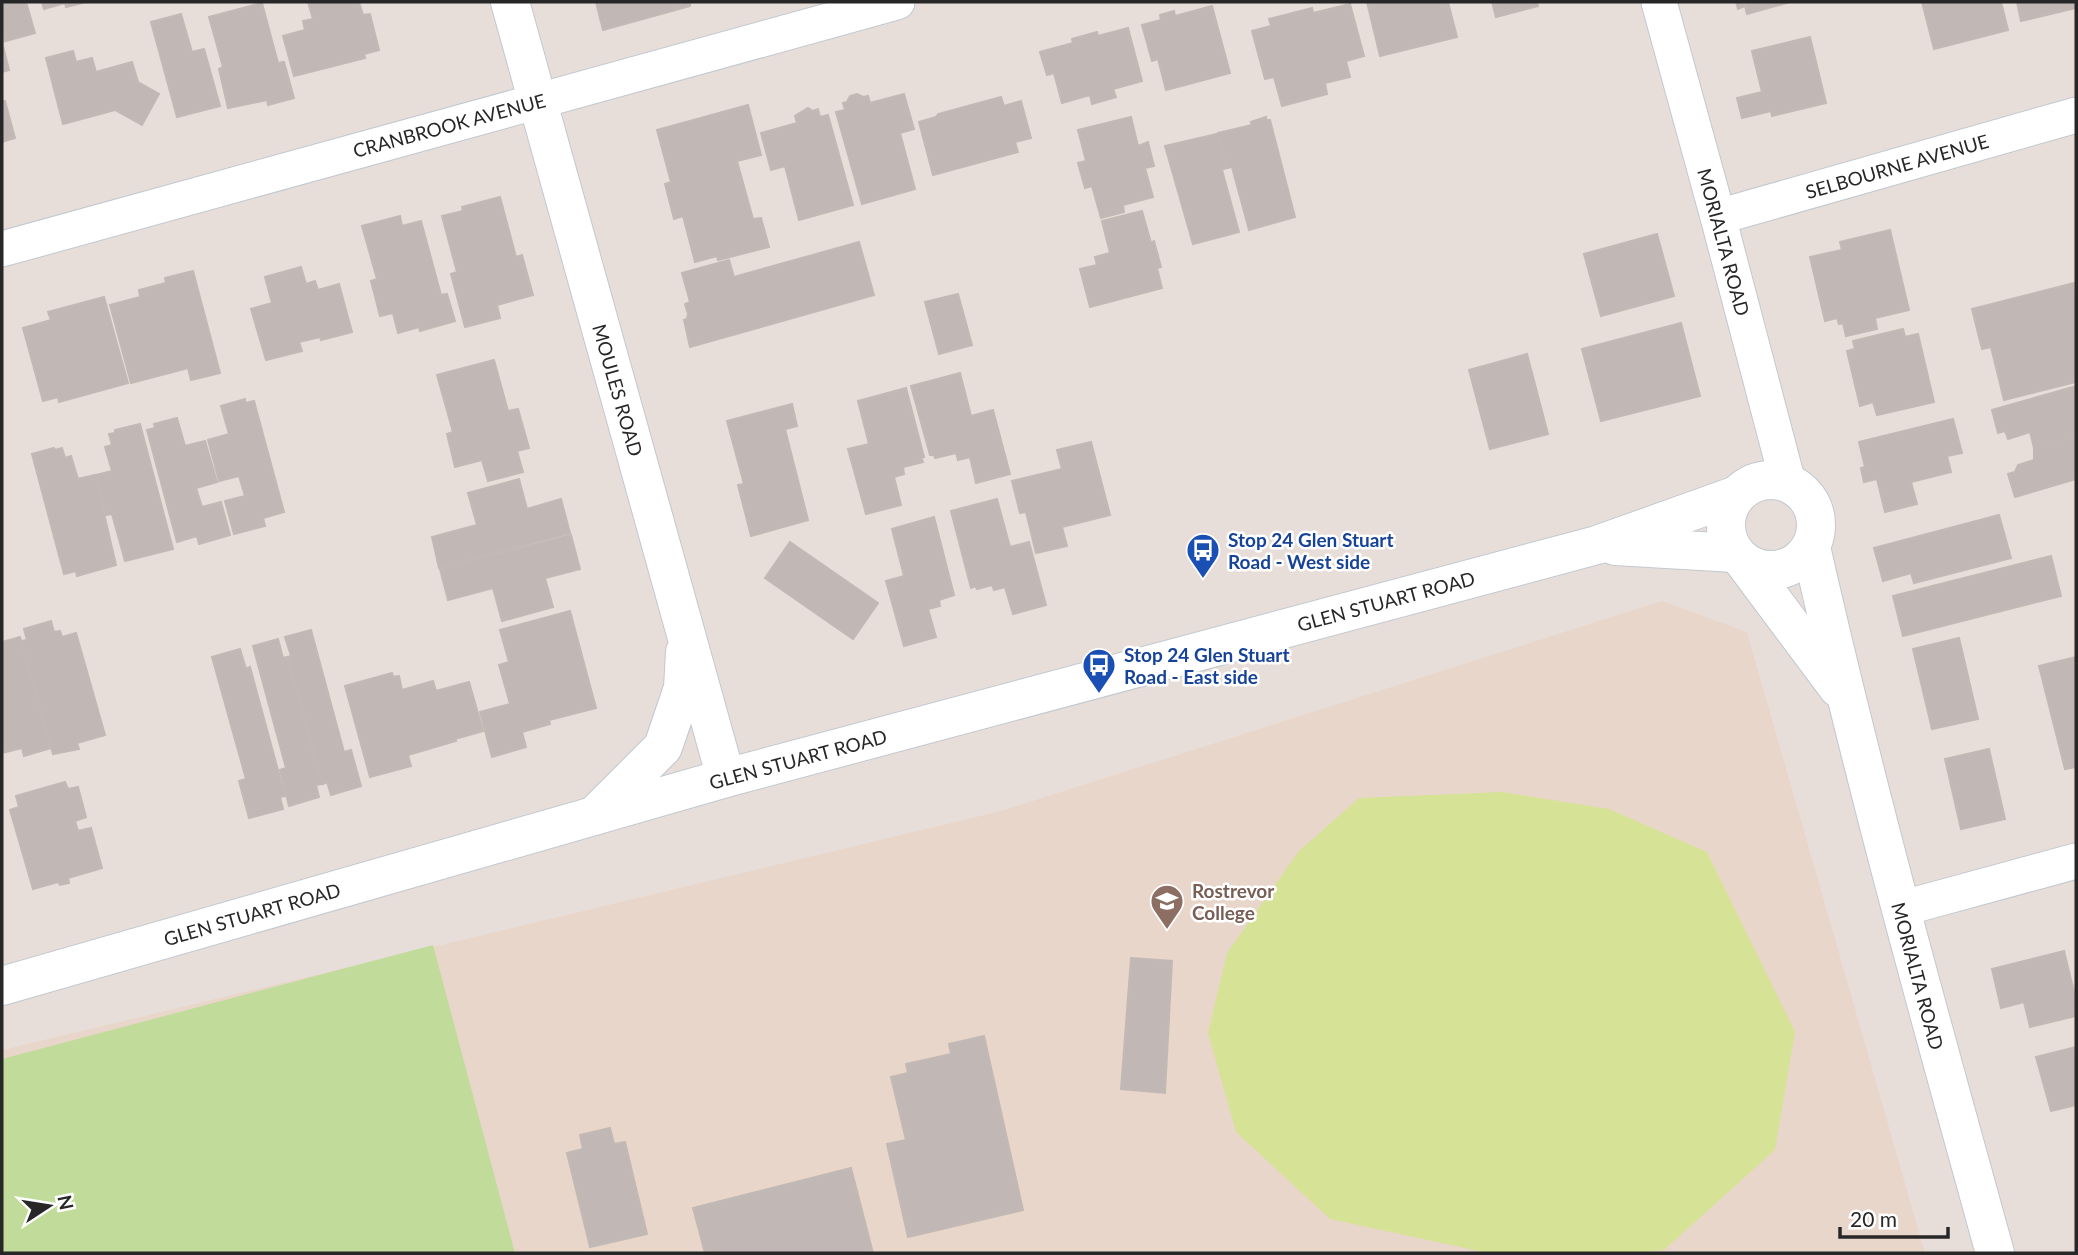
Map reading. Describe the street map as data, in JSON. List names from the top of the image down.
{
  "streets": {
    "main road": ["MORIALTA ROAD", "MOULES ROAD", "GLEN STUART ROAD"],
    "street": ["CRANBROOK AVENUE", "SELBOURNE AVENUE"]
  },
  "crossings": [
    ["CRANBROOK AVENUE", "MOULES ROAD"],
    ["SELBOURNE AVENUE", "MORIALTA ROAD"],
    ["MORIALTA ROAD", "GLEN STUART ROAD"],
    ["MOULES ROAD", "GLEN STUART ROAD"]
  ],
  "places": {
    "bus stop": ["Stop 24 Glen Stuart Road - West side", "Stop 24 Glen Stuart Road - East side"],
    "school or university": ["Rostrevor College"]
  },
  "scale_bar": "20 m",
  "north": "right"
}
